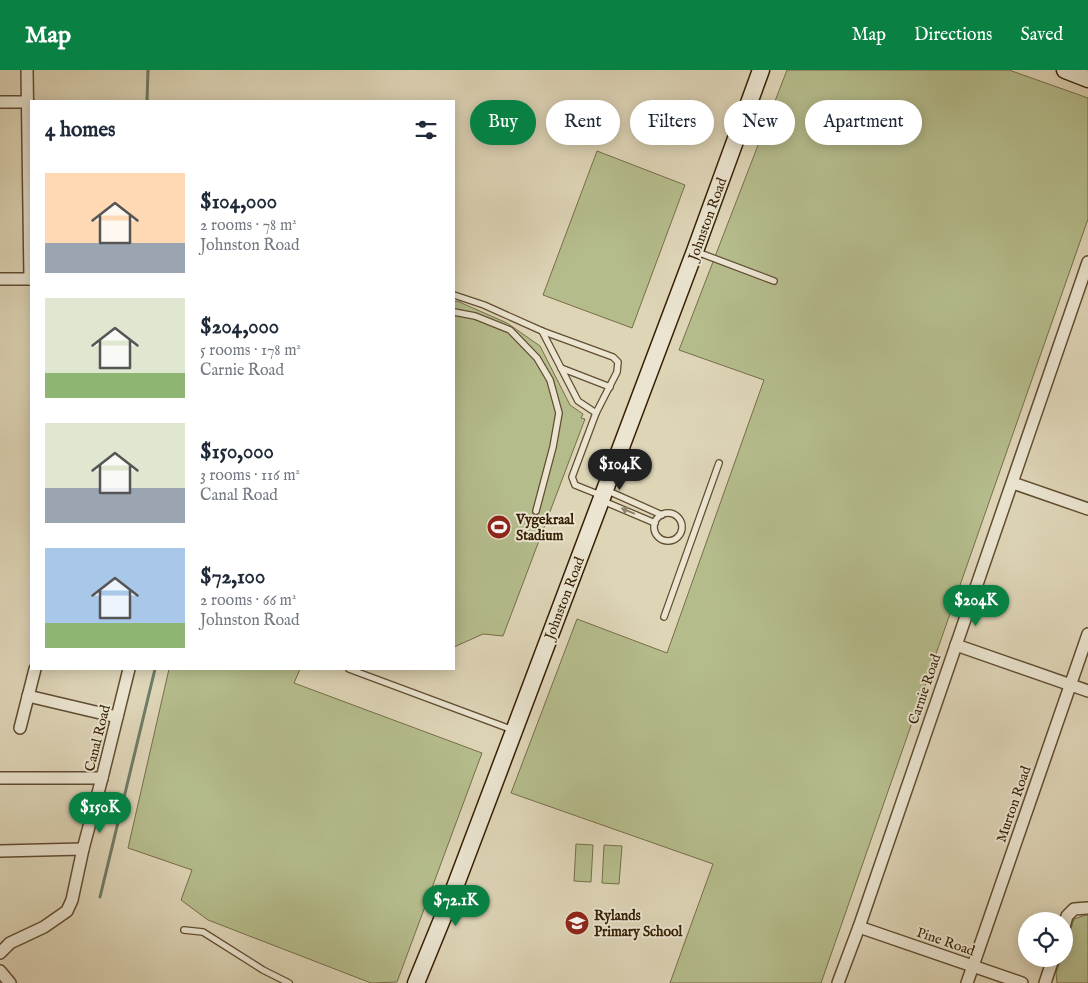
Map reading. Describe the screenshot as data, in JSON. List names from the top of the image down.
{
  "streets": {
    "street": [
      "Johnston Road",
      "Carnie Road",
      "Canal Road",
      "Murton Road",
      "Pine Road"
    ]
  },
  "crossings": [
    ["Carnie Road", "Pine Road"],
    ["Murton Road", "Pine Road"]
  ],
  "places": {
    "sports": ["Vygekraal Stadium"],
    "school or university": ["Rylands Primary School"]
  },
  "page": {
    "header": "Map",
    "nav": ["Map", "Directions", "Saved"],
    "chip": [
      "Buy",
      "Rent",
      "Filters",
      "New",
      "Apartment"
    ],
    "heading": "4 homes",
    "list": [
      {
        "name": "$104,000",
        "note": "2 rooms · 78 m² · Johnston Road"
      },
      {
        "name": "$204,000",
        "note": "5 rooms · 178 m² · Carnie Road"
      },
      {
        "name": "$150,000",
        "note": "3 rooms · 116 m² · Canal Road"
      },
      {
        "name": "$72,100",
        "note": "2 rooms · 66 m² · Johnston Road"
      }
    ],
    "price": [
      "$104K",
      "$204K",
      "$150K",
      "$72.1K"
    ]
  }
}
